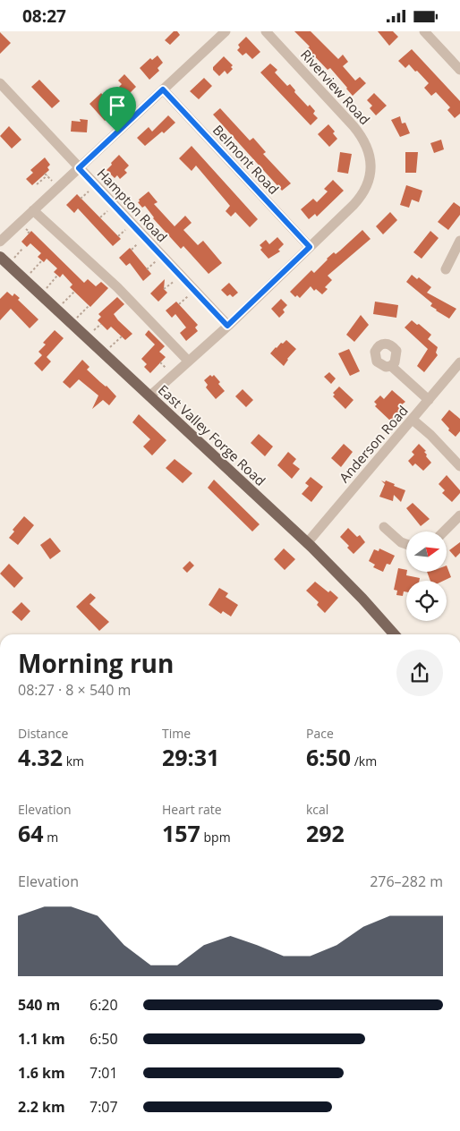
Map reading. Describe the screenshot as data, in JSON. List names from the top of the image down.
{
  "streets": {
    "main road": ["East Valley Forge Road"],
    "street": [
      "Riverview Road",
      "Belmont Road",
      "Hampton Road",
      "Anderson Road"
    ]
  },
  "crossings": [
    ["Riverview Road", "Belmont Road"],
    ["Riverview Road", "Hampton Road"],
    ["Riverview Road", "East Valley Forge Road"],
    ["East Valley Forge Road", "Anderson Road"]
  ],
  "north": "right",
  "page": {
    "status": "08:27",
    "heading": ["Morning run", "08:27 · 8 × 540 m"],
    "stats": [
      ["Distance", "4.32 km"],
      ["Time", "29:31"],
      ["Pace", "6:50 /km"],
      ["Elevation", "64 m"],
      ["Heart rate", "157 bpm"],
      ["kcal", "292"]
    ],
    "chart": ["Elevation", "276–282 m"],
    "list": [
      {
        "name": "540 m",
        "note": "6:20"
      },
      {
        "name": "1.1 km",
        "note": "6:50"
      },
      {
        "name": "1.6 km",
        "note": "7:01"
      },
      {
        "name": "2.2 km",
        "note": "7:07"
      }
    ]
  }
}
